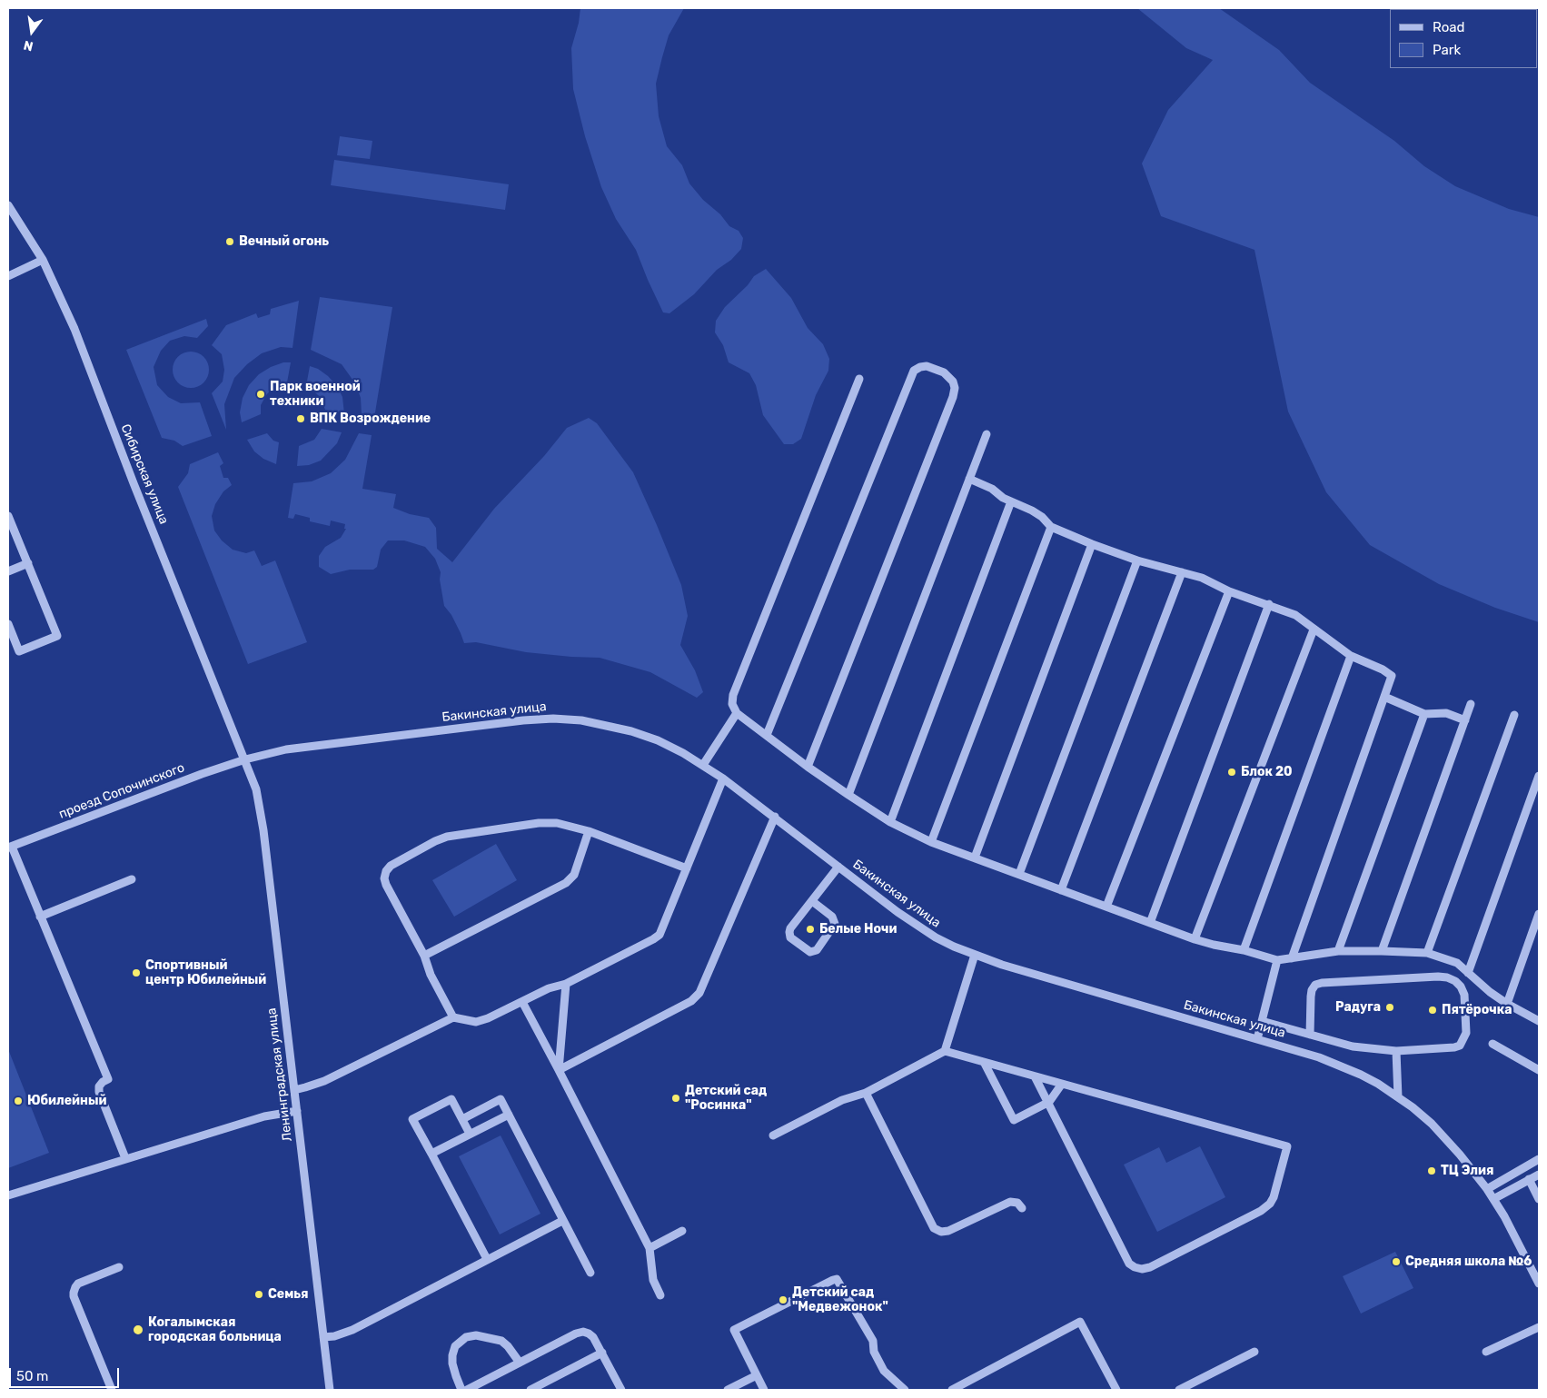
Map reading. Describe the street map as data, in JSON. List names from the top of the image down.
{
  "streets": {
    "street": [
      "Сибирская улица",
      "Бакинская улица",
      "проезд Сопочинского",
      "Ленинградская улица"
    ]
  },
  "crossings": [
    ["Сибирская улица", "Бакинская улица"],
    ["Сибирская улица", "проезд Сопочинского"],
    ["Сибирская улица", "Ленинградская улица"],
    ["Бакинская улица", "проезд Сопочинского"],
    ["Бакинская улица", "Ленинградская улица"],
    ["проезд Сопочинского", "Ленинградская улица"]
  ],
  "places": [
    "Вечный огонь",
    "Парк военной техники",
    "ВПК Возрождение",
    "Блок 20",
    "Белые Ночи",
    "Спортивный центр Юбилейный",
    "Радуга",
    "Пятёрочка",
    "Детский сад \"Росинка\"",
    "Юбилейный",
    "ТЦ Элия",
    "Средняя школа №6",
    "Семья",
    "Детский сад \"Медвежонок\"",
    "Когалымская городская больница"
  ],
  "legend": ["Road", "Park"],
  "scale_bar": "50 m",
  "north": "bottom"
}
